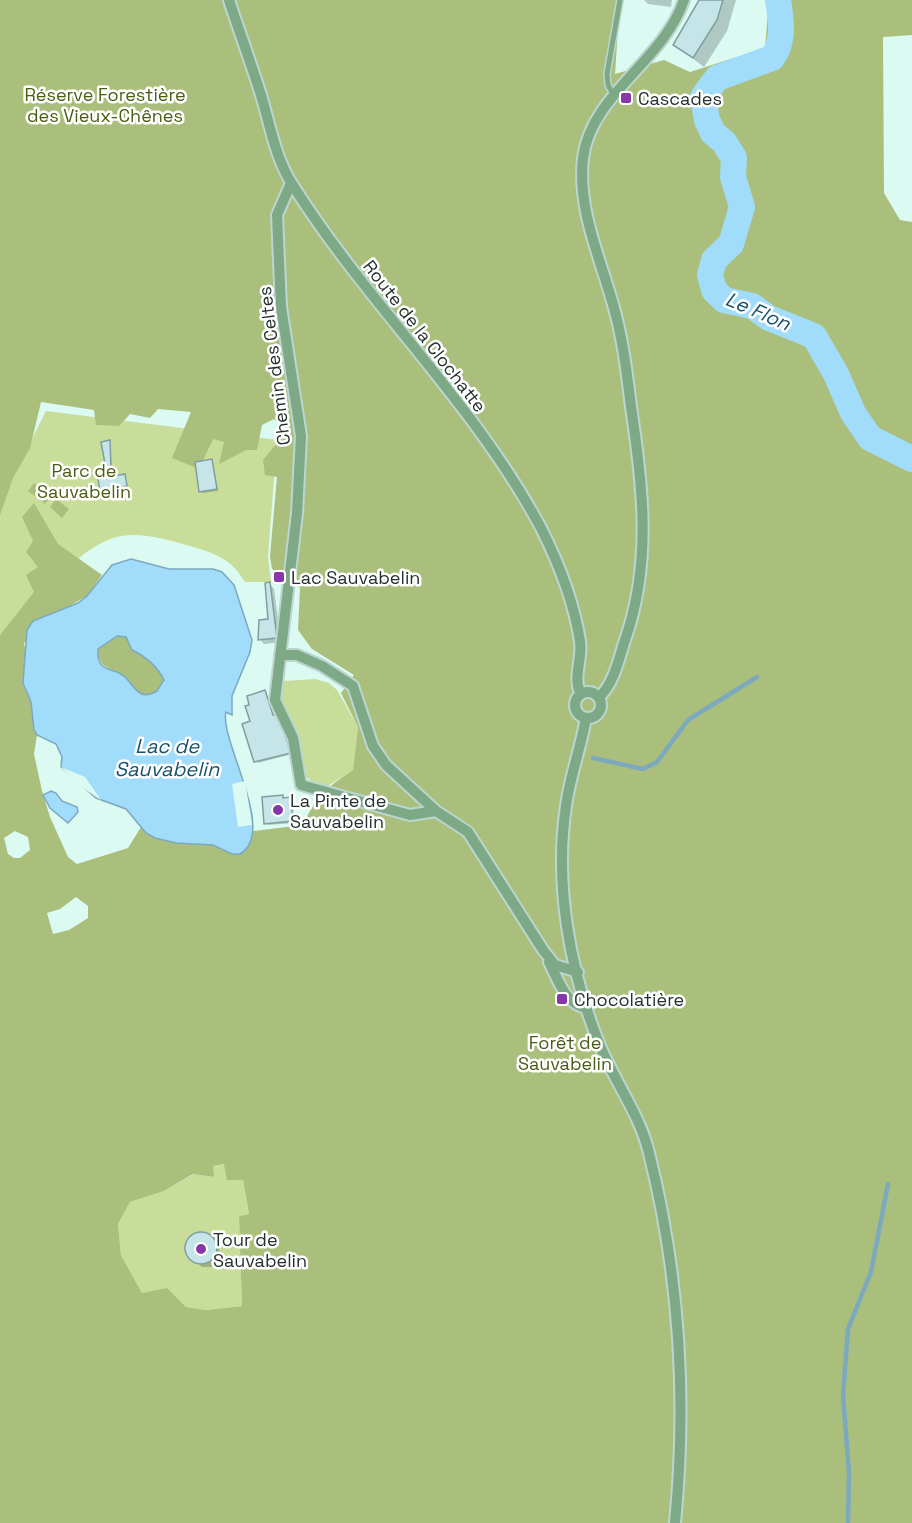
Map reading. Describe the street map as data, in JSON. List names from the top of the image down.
{
  "streets": {
    "street": ["Route de la Clochatte", "Chemin des Celtes"]
  },
  "crossings": [
    ["Route de la Clochatte", "Chemin des Celtes"]
  ],
  "water": ["Le Flon", "Lac de Sauvabelin"],
  "parks": ["Réserve Forestière des Vieux-Chênes", "Parc de Sauvabelin", "Forêt de Sauvabelin"],
  "places": {
    "transit": ["Cascades", "Lac Sauvabelin", "Chocolatière"],
    "other": ["La Pinte de Sauvabelin", "Tour de Sauvabelin"]
  }
}
